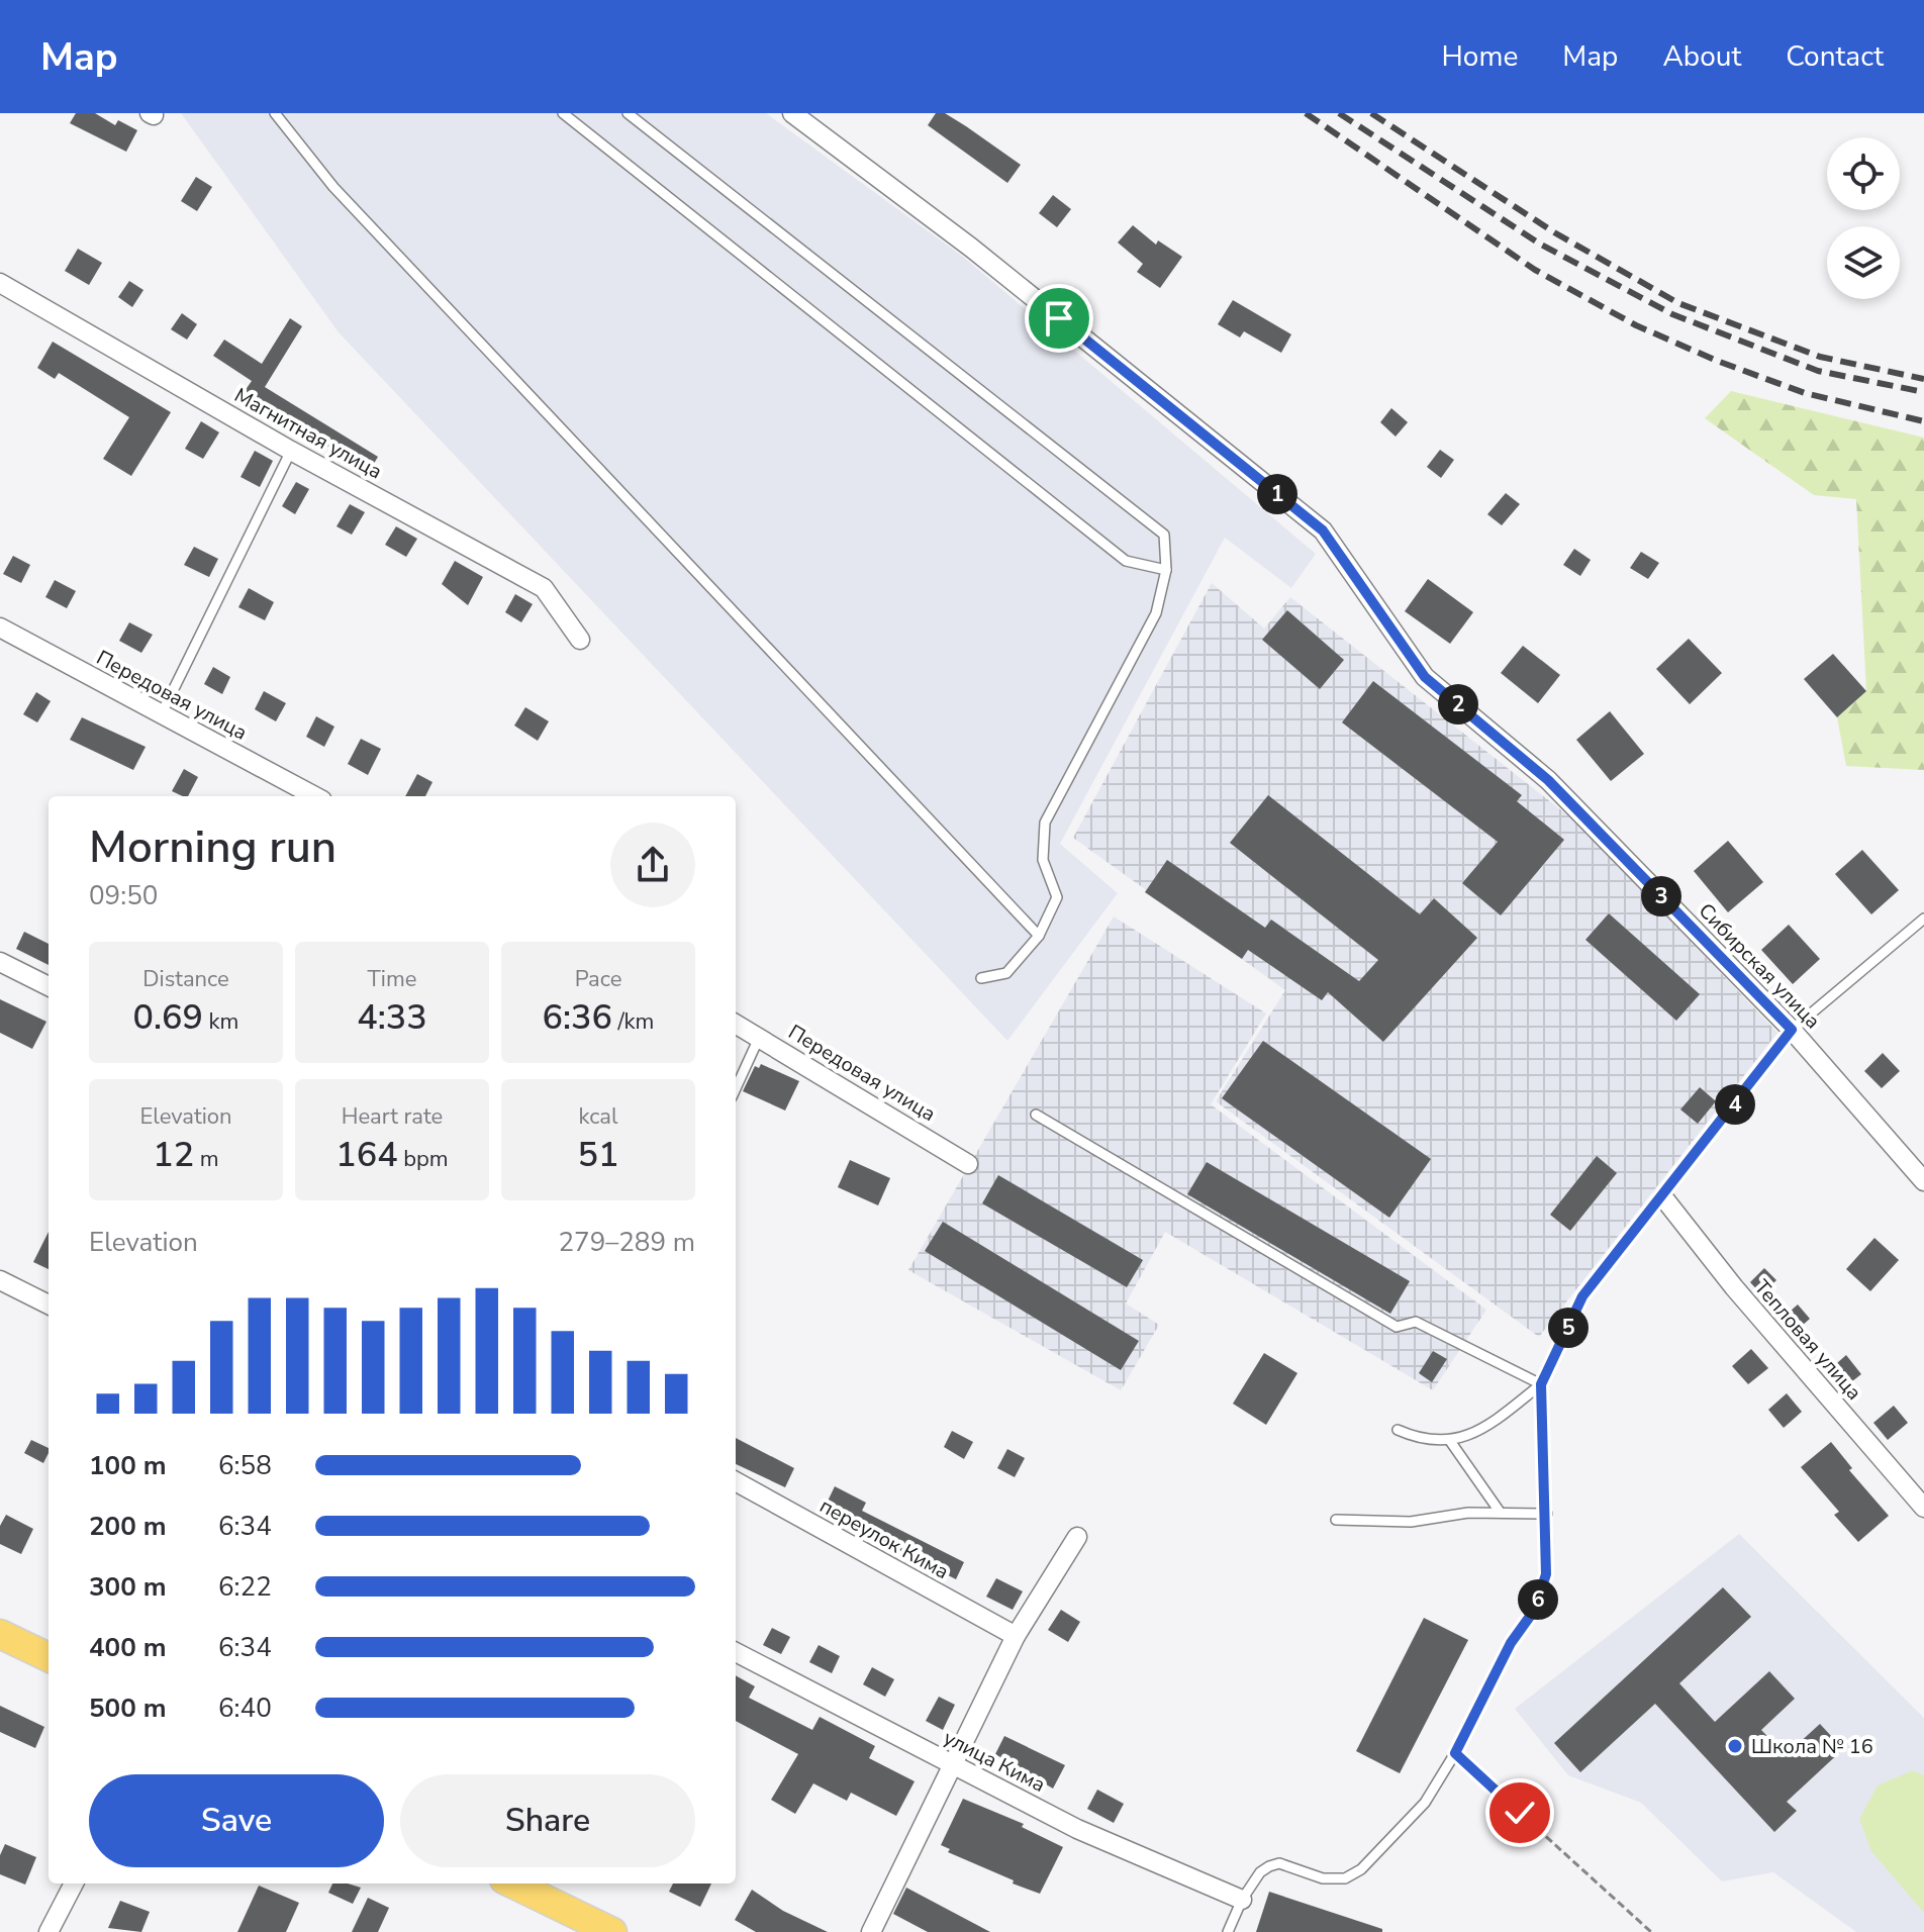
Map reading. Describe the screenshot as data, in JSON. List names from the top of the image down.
{
  "streets": {
    "street": [
      "Магнитная улица",
      "Передовая улица",
      "Сибирская улица",
      "Тепловая улица",
      "переулок Кима",
      "улица Кима"
    ]
  },
  "places": ["Школа № 16"],
  "page": {
    "header": "Map",
    "nav": [
      "Home",
      "Map",
      "About",
      "Contact"
    ],
    "pins": [
      "1",
      "2",
      "3",
      "4",
      "5",
      "6"
    ],
    "heading": ["Morning run", "09:50"],
    "stats": [
      ["Distance", "0.69 km"],
      ["Time", "4:33"],
      ["Pace", "6:36 /km"],
      ["Elevation", "12 m"],
      ["Heart rate", "164 bpm"],
      ["kcal", "51"]
    ],
    "chart": ["Elevation", "279–289 m"],
    "list": [
      {
        "name": "100 m",
        "note": "6:58"
      },
      {
        "name": "200 m",
        "note": "6:34"
      },
      {
        "name": "300 m",
        "note": "6:22"
      },
      {
        "name": "400 m",
        "note": "6:34"
      },
      {
        "name": "500 m",
        "note": "6:40"
      }
    ],
    "buttons": ["Save", "Share"]
  }
}
